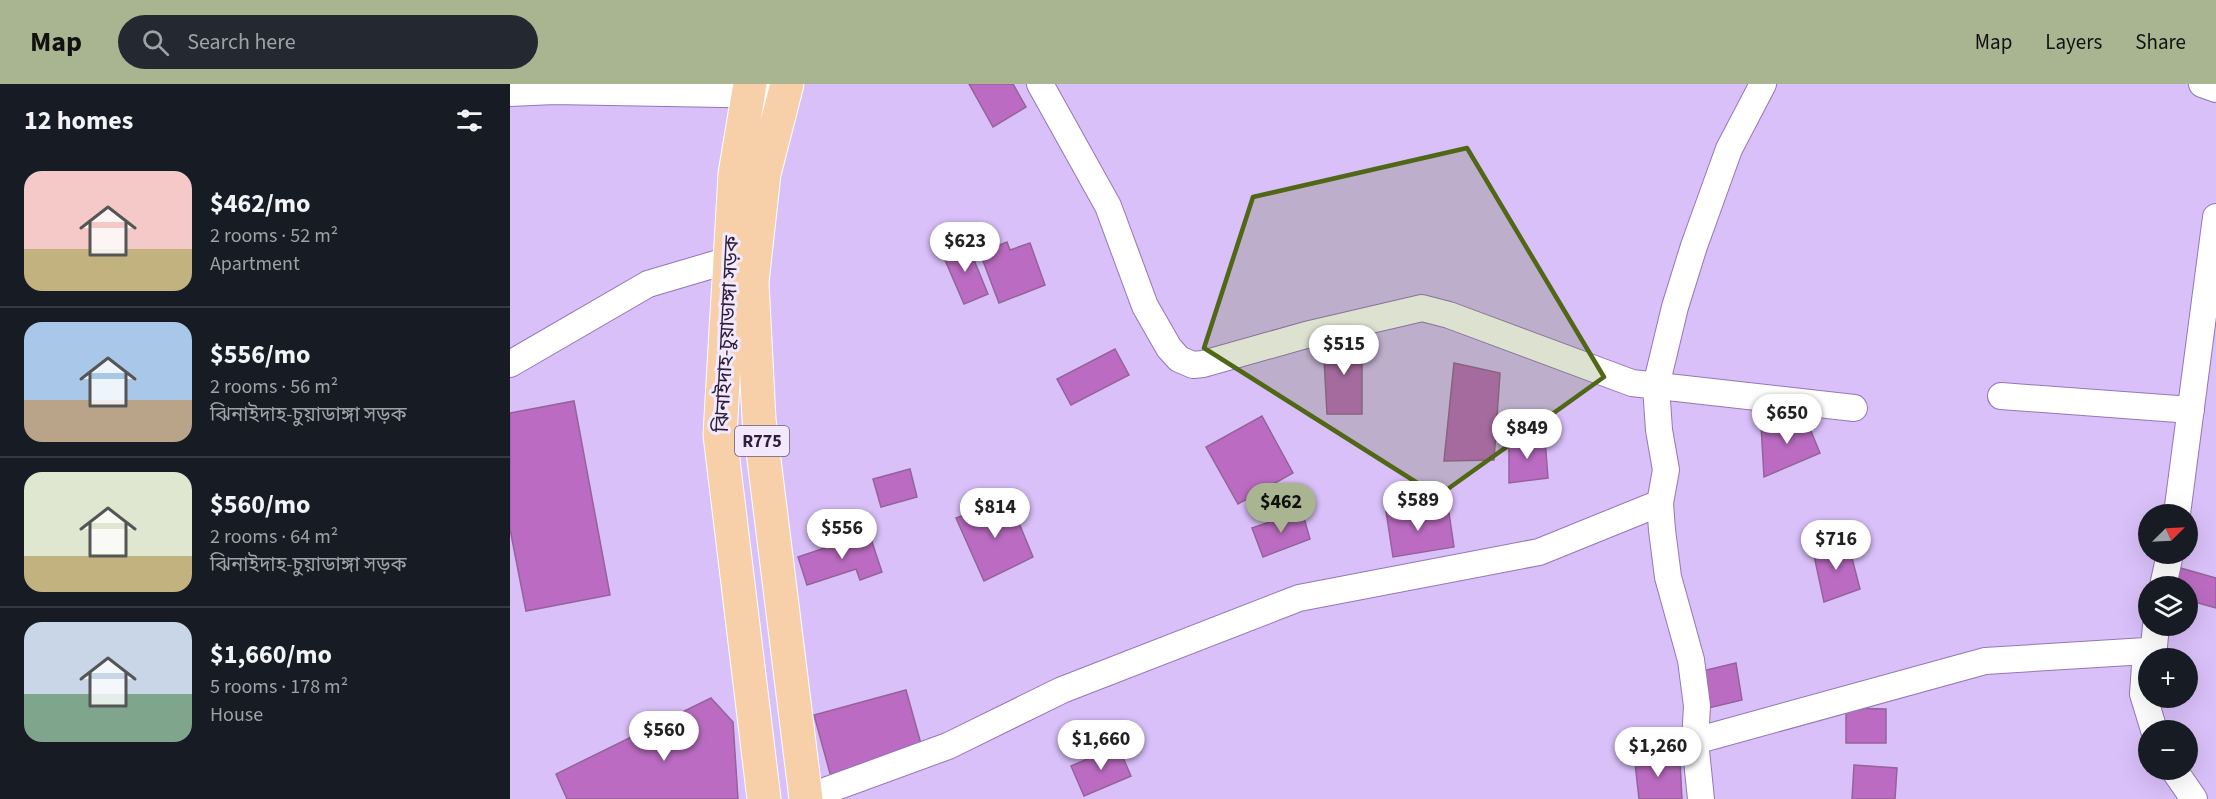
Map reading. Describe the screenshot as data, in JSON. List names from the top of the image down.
{
  "streets": {
    "main road": ["ঝিনাইদাহ-চুয়াডাঙ্গা সড়ক", "R775"]
  },
  "north": "top right",
  "page": {
    "header": "Map",
    "search": "Search here",
    "nav": ["Map", "Layers", "Share"],
    "heading": "12 homes",
    "list": [
      {
        "name": "$462/mo",
        "note": "2 rooms · 52 m² · Apartment"
      },
      {
        "name": "$556/mo",
        "note": "2 rooms · 56 m² · ঝিনাইদাহ-চুয়াডাঙ্গা সড়ক"
      },
      {
        "name": "$560/mo",
        "note": "2 rooms · 64 m² · ঝিনাইদাহ-চুয়াডাঙ্গা সড়ক"
      },
      {
        "name": "$1,660/mo",
        "note": "5 rooms · 178 m² · House"
      }
    ],
    "price": [
      "$623",
      "$515",
      "$650",
      "$849",
      "$589",
      "$462",
      "$814",
      "$556",
      "$716",
      "$560",
      "$1,660",
      "$1,260"
    ],
    "map_buttons": ["+", "−"]
  }
}
